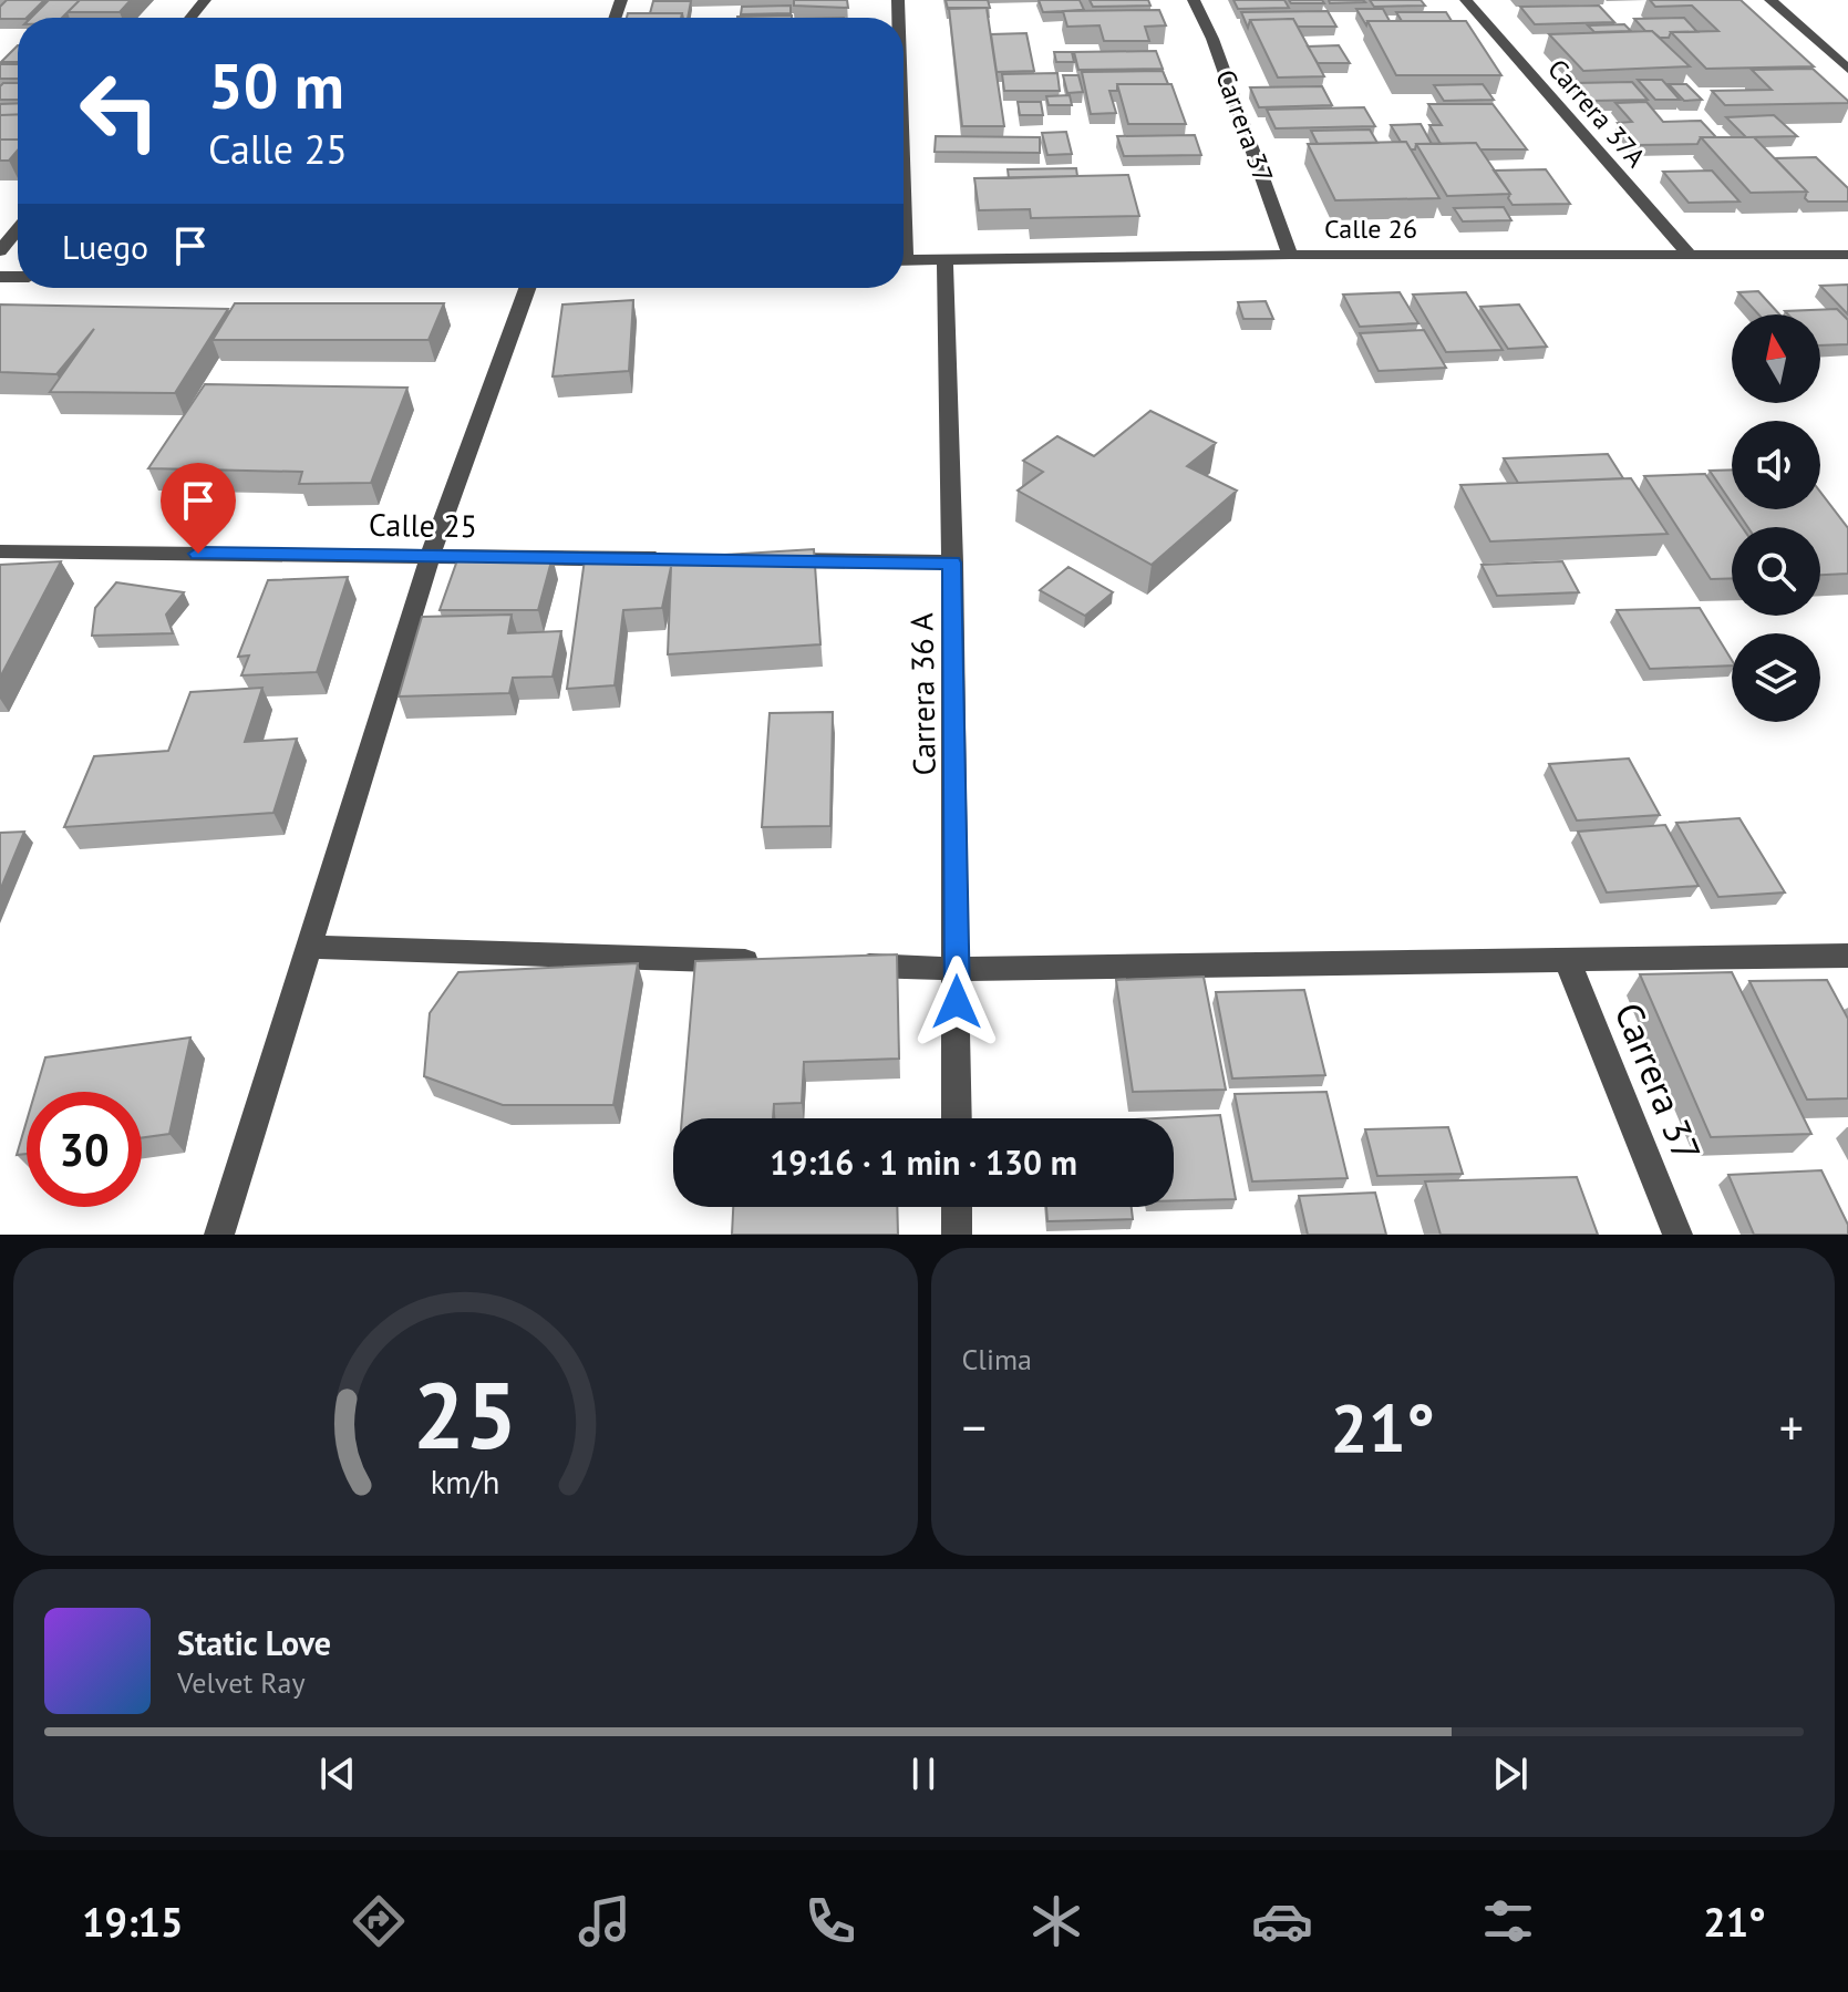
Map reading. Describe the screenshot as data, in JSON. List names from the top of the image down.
{
  "streets": {
    "street": [
      "Carrera 37A",
      "Carrera 37",
      "Calle 26",
      "Calle 25",
      "Carrera 36 A"
    ]
  },
  "crossings": [
    ["Carrera 37A", "Calle 26"],
    ["Carrera 37", "Calle 26"],
    ["Calle 26", "Carrera 36 A"]
  ],
  "north": "top",
  "page": {
    "turn": ["50 m", "Calle 25"],
    "then": "Luego",
    "limit": "30",
    "trip": "19:16 · 1 min · 130 m",
    "tile": "Clima",
    "heat": ["−", "21°", "+"],
    "song": ["Static Love", "Velvet Ray"],
    "tabs": ["19:15", "21°"],
    "gauge": ["25", "km/h"]
  }
}
